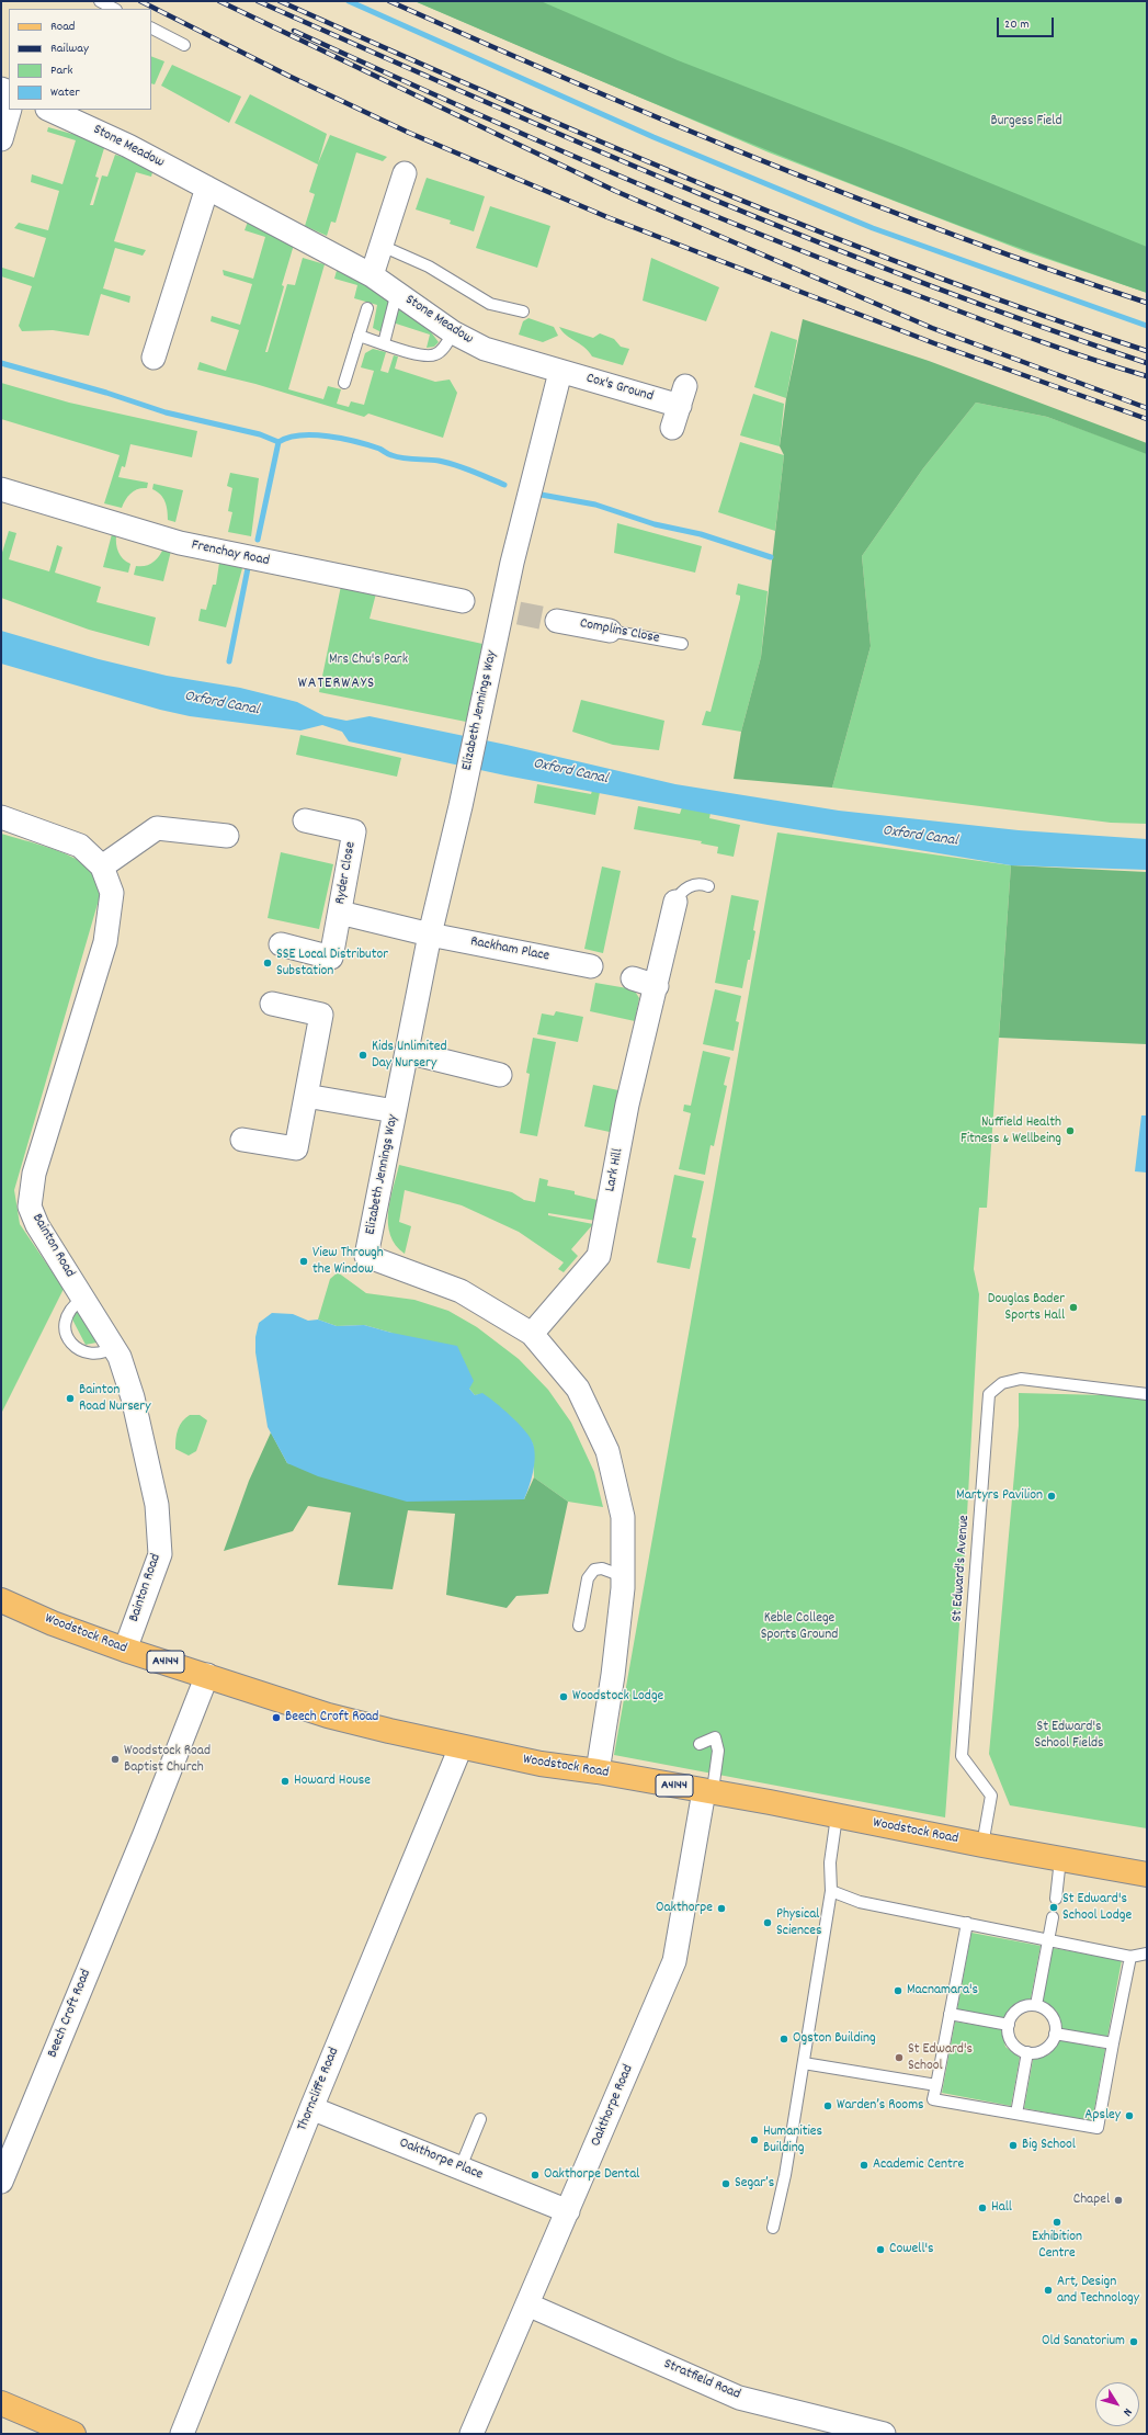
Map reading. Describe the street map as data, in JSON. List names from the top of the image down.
{
  "streets": {
    "main road": ["Woodstock Road", "A4144"],
    "street": [
      "Stone Meadow",
      "Cox's Ground",
      "Frenchay Road",
      "Complins Close",
      "Elizabeth Jennings Way",
      "Ryder Close",
      "Rackham Place",
      "Lark Hill",
      "Bainton Road",
      "Beech Croft Road",
      "Thorncliffe Road",
      "Oakthorpe Road",
      "Oakthorpe Place",
      "Stratfield Road"
    ],
    "lane": ["St Edward's Avenue"]
  },
  "crossings": [
    ["Stone Meadow", "Cox's Ground"],
    ["Stone Meadow", "Elizabeth Jennings Way"],
    ["Cox's Ground", "Elizabeth Jennings Way"],
    ["Elizabeth Jennings Way", "Ryder Close"],
    ["Elizabeth Jennings Way", "Rackham Place"],
    ["Elizabeth Jennings Way", "Lark Hill"],
    ["Elizabeth Jennings Way", "Woodstock Road"],
    ["Ryder Close", "Rackham Place"],
    ["Bainton Road", "Woodstock Road"],
    ["St Edward's Avenue", "Woodstock Road"],
    ["Woodstock Road", "Beech Croft Road"],
    ["Woodstock Road", "Thorncliffe Road"],
    ["Woodstock Road", "Oakthorpe Road"],
    ["Thorncliffe Road", "Oakthorpe Place"],
    ["Oakthorpe Road", "Oakthorpe Place"],
    ["Oakthorpe Road", "Stratfield Road"]
  ],
  "districts": ["WATERWAYS"],
  "water": ["Oxford Canal"],
  "parks": [
    "Burgess Field",
    "Mrs Chu's Park",
    "Keble College Sports Ground",
    "St Edward's School Fields"
  ],
  "places": [
    "SSE Local Distributor Substation",
    "Kids Unlimited Day Nursery",
    "Nuffield Health Fitness & Wellbeing",
    "View Through the Window",
    "Douglas Bader Sports Hall",
    "Bainton Road Nursery",
    "Martyrs Pavilion",
    "Woodstock Lodge",
    "Beech Croft Road",
    "Woodstock Road Baptist Church",
    "Howard House",
    "St Edward's School Lodge",
    "Oakthorpe",
    "Physical Sciences",
    "Macnamara's",
    "Ogston Building",
    "St Edward's School",
    "Warden’s Rooms",
    "Apsley",
    "Humanities Building",
    "Big School",
    "Academic Centre",
    "Oakthorpe Dental",
    "Segar’s",
    "Chapel",
    "Hall",
    "Exhibition Centre",
    "Cowell's",
    "Art, Design and Technology",
    "Old Sanatorium"
  ],
  "legend": [
    "Road",
    "Railway",
    "Park",
    "Water"
  ],
  "scale_bar": "20 m",
  "north": "bottom right"
}
